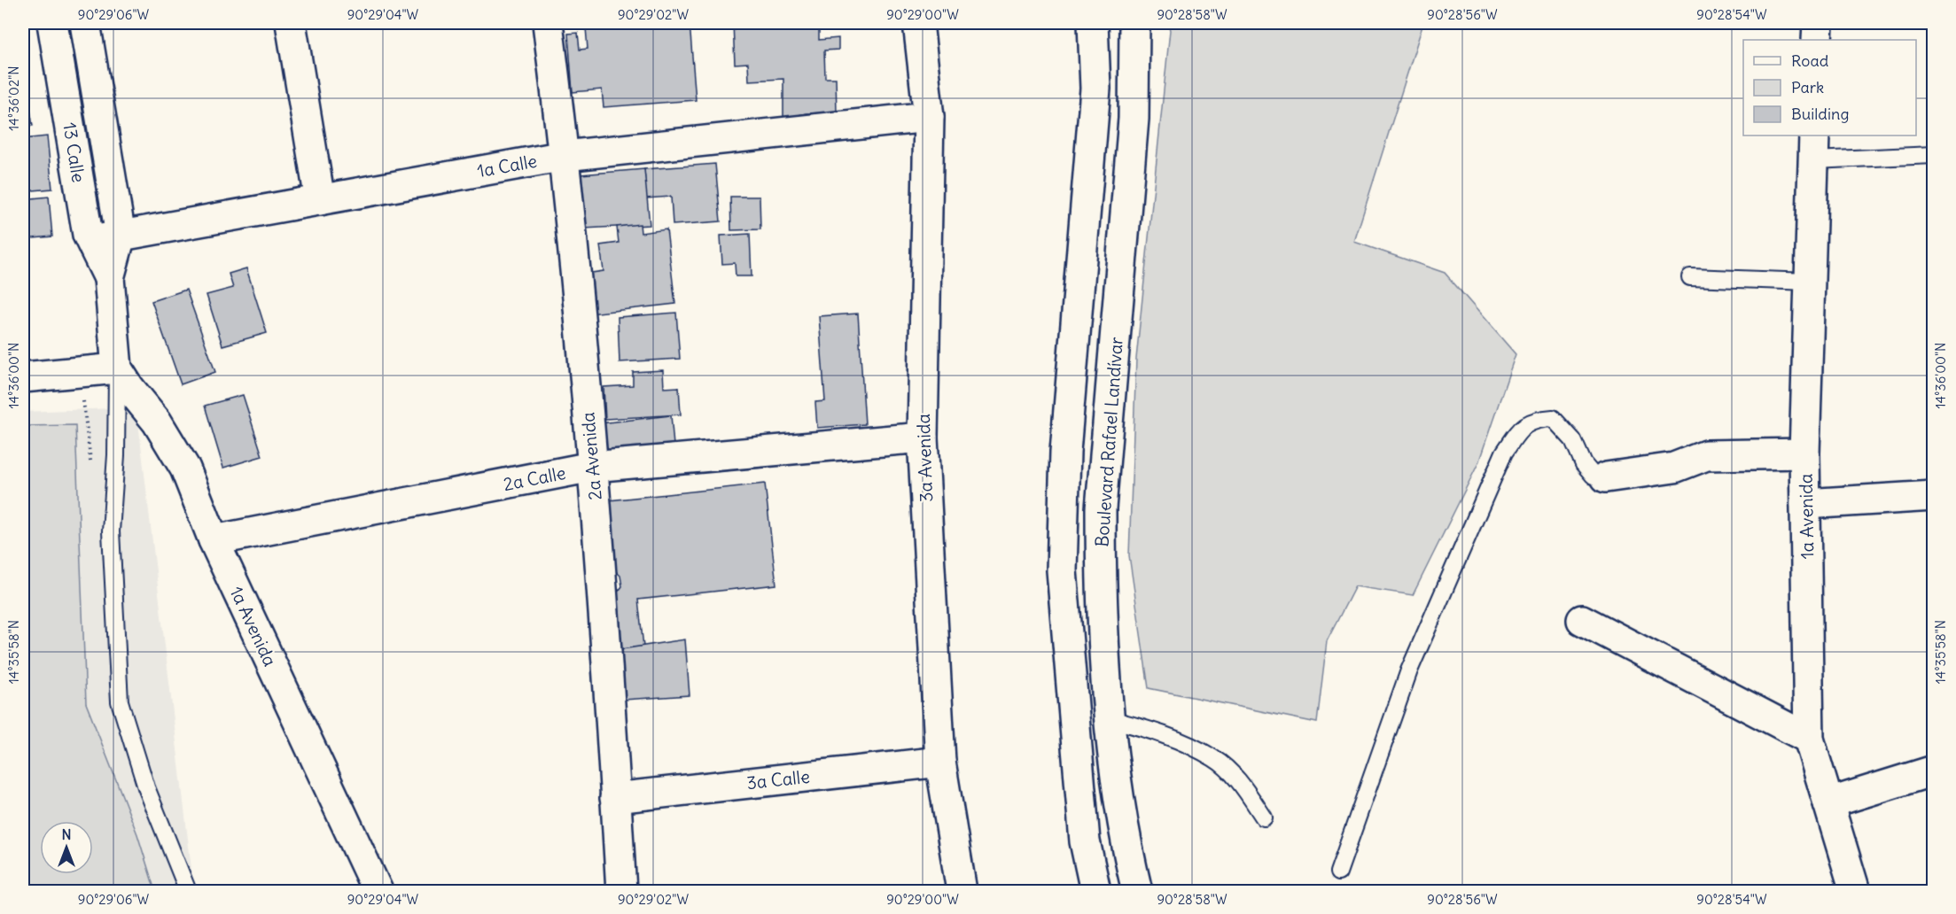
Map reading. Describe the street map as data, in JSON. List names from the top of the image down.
{
  "streets": {
    "street": [
      "13 Calle",
      "1a Calle",
      "Boulevard Rafael Landívar",
      "2a Avenida",
      "3a Avenida",
      "2a Calle",
      "1a Avenida",
      "3a Calle"
    ]
  },
  "crossings": [
    ["13 Calle", "1a Calle"],
    ["13 Calle", "1a Avenida"],
    ["1a Calle", "2a Avenida"],
    ["1a Calle", "3a Avenida"],
    ["2a Avenida", "2a Calle"],
    ["2a Avenida", "3a Calle"],
    ["3a Avenida", "2a Calle"],
    ["3a Avenida", "3a Calle"],
    ["2a Calle", "1a Avenida"]
  ],
  "legend": ["Road", "Park", "Building"],
  "north": "top",
  "coordinates": [
    "90°29'06\"W",
    "90°29'04\"W",
    "90°29'02\"W",
    "90°29'00\"W",
    "90°28'58\"W",
    "90°28'56\"W",
    "90°28'54\"W",
    "14°36'02\"N",
    "14°36'00\"N",
    "14°35'58\"N"
  ]
}
